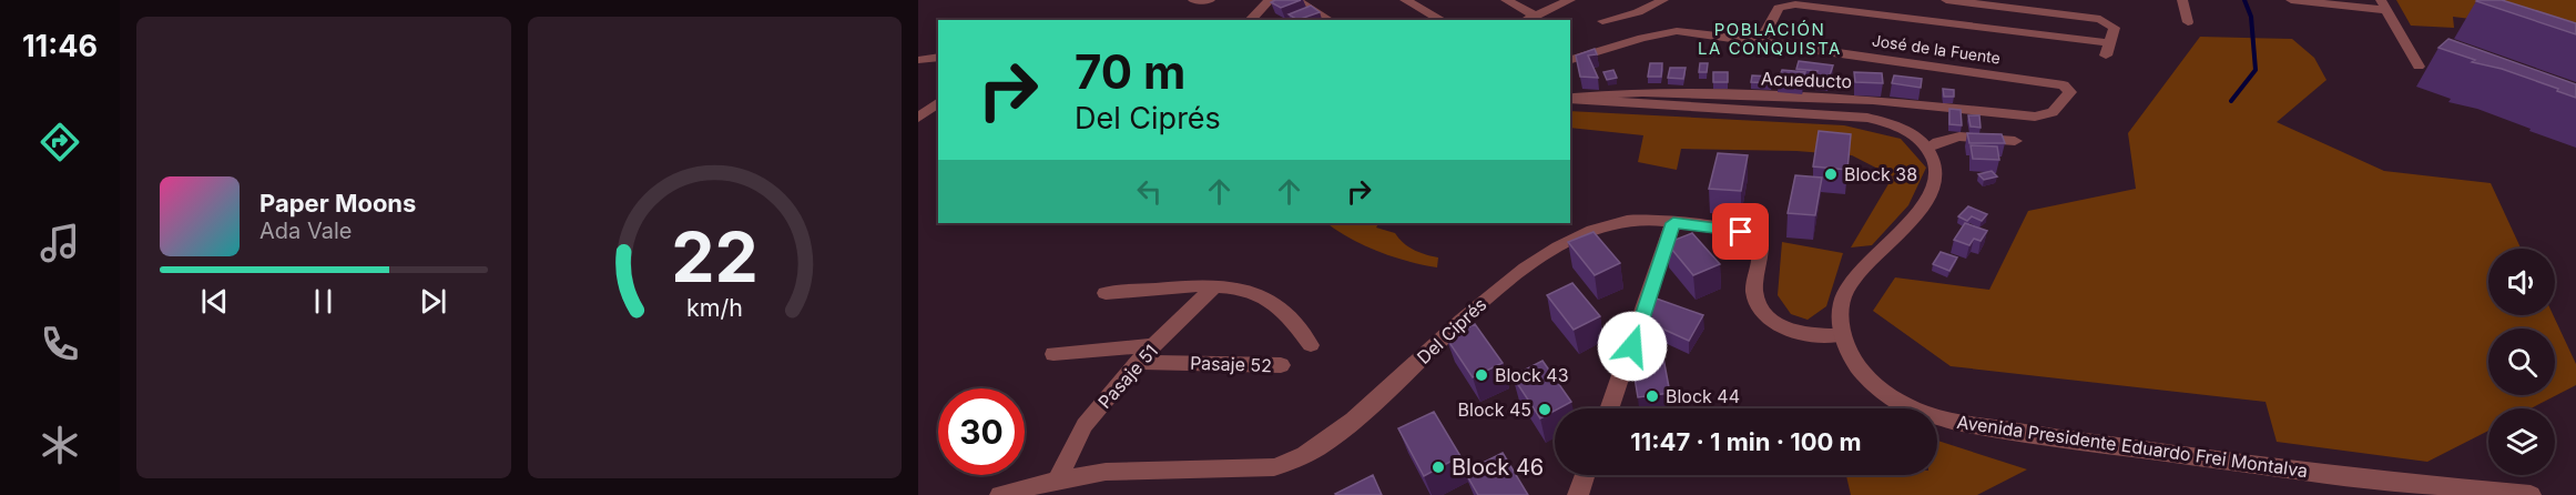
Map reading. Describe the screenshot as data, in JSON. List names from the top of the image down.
{
  "streets": {
    "street": [
      "José de la Fuente",
      "Acueducto",
      "Del Ciprés",
      "Pasaje 52",
      "Pasaje 51",
      "Avenida Presidente Eduardo Frei Montalva"
    ]
  },
  "crossings": [
    ["José de la Fuente", "Acueducto"],
    ["Del Ciprés", "Pasaje 51"],
    ["Del Ciprés", "Avenida Presidente Eduardo Frei Montalva"],
    ["Pasaje 52", "Pasaje 51"]
  ],
  "districts": ["POBLACIÓN LA CONQUISTA"],
  "places": [
    "Block 38",
    "Block 43",
    "Block 44",
    "Block 45",
    "Block 46"
  ],
  "page": {
    "tabs": "11:46",
    "turn": ["70 m", "Del Ciprés"],
    "song": ["Paper Moons", "Ada Vale"],
    "limit": "30",
    "trip": "11:47 · 1 min · 100 m",
    "gauge": ["22", "km/h"]
  }
}
